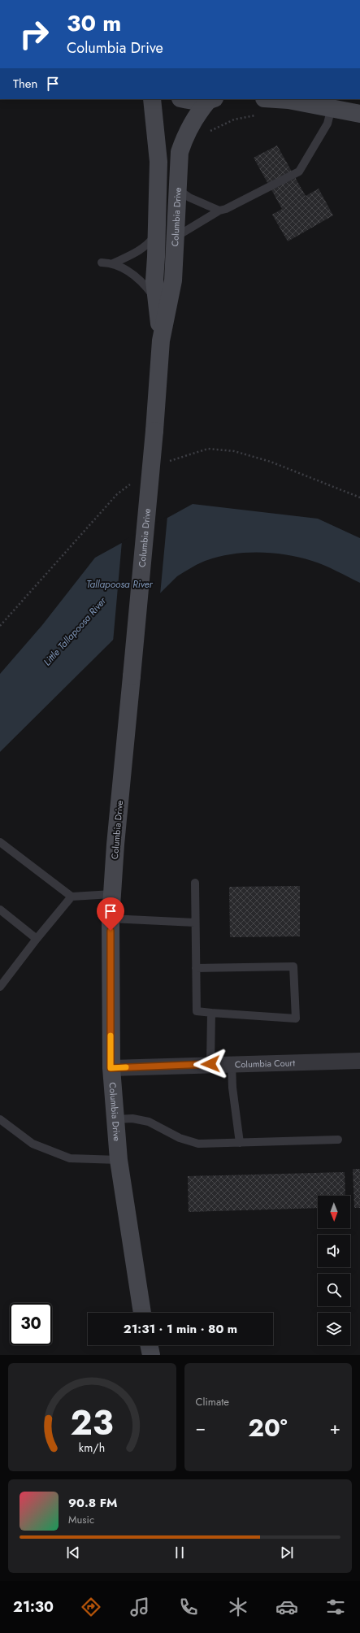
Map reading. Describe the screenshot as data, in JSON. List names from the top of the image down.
{
  "streets": {
    "main road": ["Columbia Drive"],
    "street": ["Columbia Court"]
  },
  "crossings": [
    ["Columbia Drive", "Columbia Court"]
  ],
  "water": ["Tallapoosa River", "Little Tallapoosa River"],
  "north": "bottom",
  "page": {
    "turn": ["30 m", "Columbia Drive"],
    "then": "Then",
    "limit": "30",
    "trip": "21:31 · 1 min · 80 m",
    "tile": "Climate",
    "heat": ["−", "20°", "+"],
    "song": ["90.8 FM", "Music"],
    "tabs": "21:30",
    "gauge": ["23", "km/h"]
  }
}
